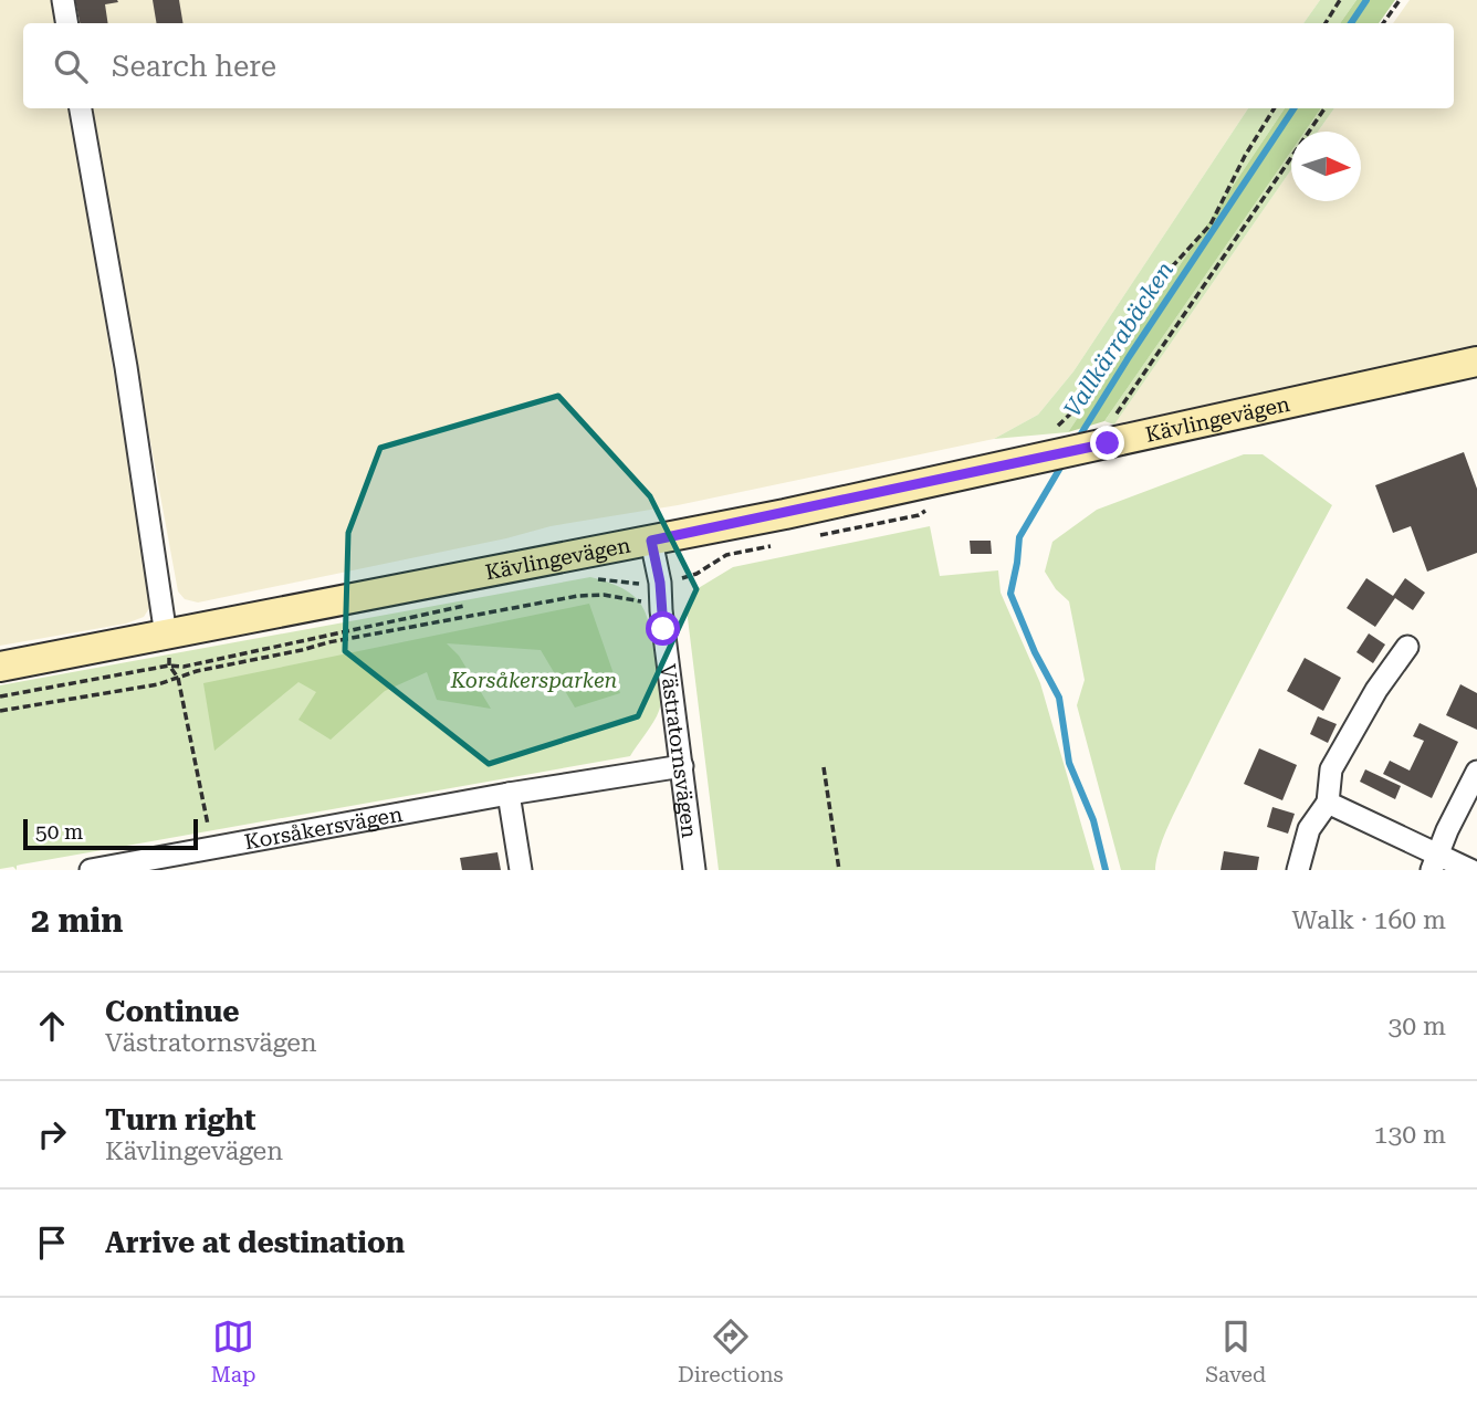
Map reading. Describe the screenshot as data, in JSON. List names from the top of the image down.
{
  "streets": {
    "main road": ["Kävlingevägen"],
    "street": ["Västratornsvägen", "Korsåkersvägen"]
  },
  "crossings": [
    ["Kävlingevägen", "Västratornsvägen"],
    ["Västratornsvägen", "Korsåkersvägen"]
  ],
  "water": ["Vallkärrabäcken"],
  "parks": ["Korsåkersparken"],
  "scale_bar": "50 m",
  "north": "right",
  "page": {
    "search": "Search here",
    "scale": "50 m",
    "heading": ["2 min", "Walk · 160 m"],
    "list": [
      ["Continue", "Västratornsvägen", "30 m"],
      ["Turn right", "Kävlingevägen", "130 m"],
      "Arrive at destination"
    ],
    "nav": ["Map", "Directions", "Saved"]
  }
}
